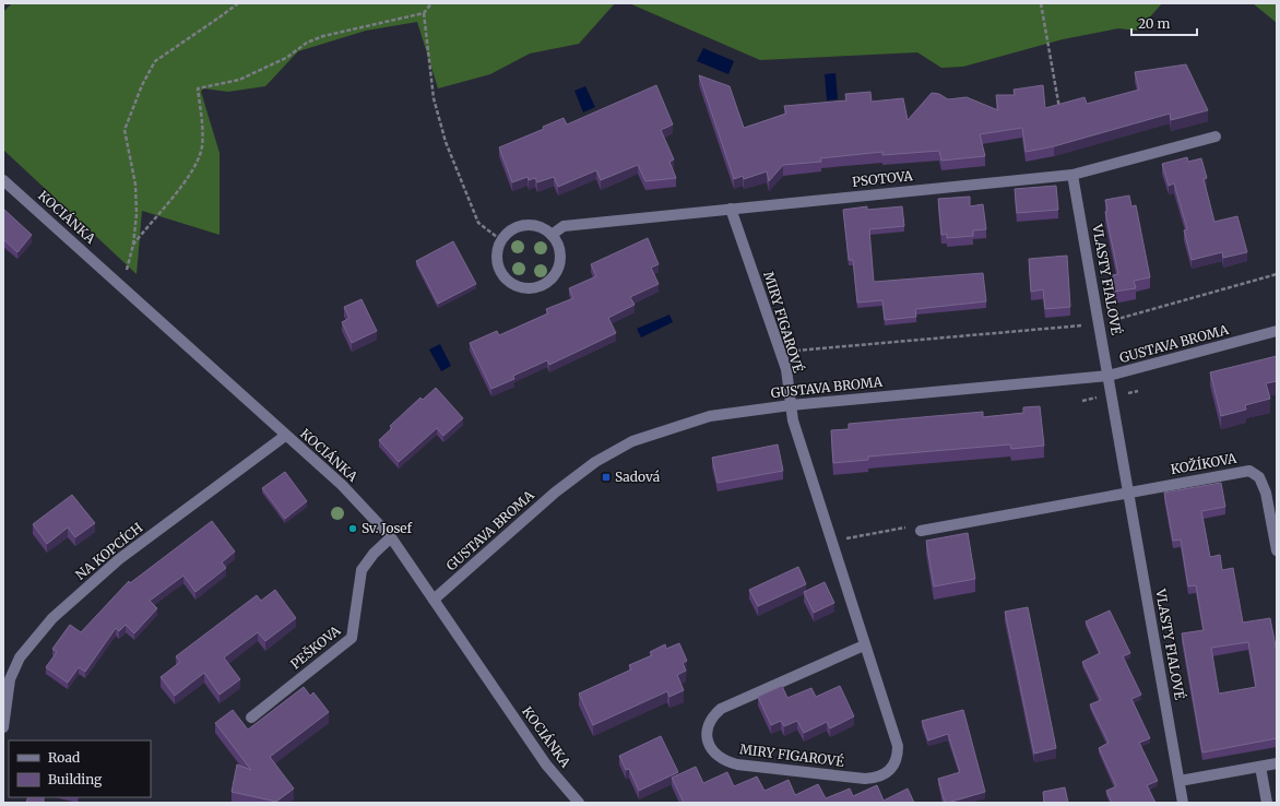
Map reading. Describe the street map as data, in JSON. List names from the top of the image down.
{
  "streets": {
    "street": [
      "PSOTOVA",
      "KOCIÁNKA",
      "VLASTY FIALOVÉ",
      "MIRY FIGAROVÉ",
      "GUSTAVA BROMA",
      "KOŽÍKOVA",
      "NA KOPCÍCH",
      "PEŠKOVA"
    ]
  },
  "crossings": [
    ["PSOTOVA", "VLASTY FIALOVÉ"],
    ["PSOTOVA", "MIRY FIGAROVÉ"],
    ["KOCIÁNKA", "GUSTAVA BROMA"],
    ["KOCIÁNKA", "NA KOPCÍCH"],
    ["KOCIÁNKA", "PEŠKOVA"],
    ["VLASTY FIALOVÉ", "GUSTAVA BROMA"],
    ["VLASTY FIALOVÉ", "KOŽÍKOVA"],
    ["MIRY FIGAROVÉ", "GUSTAVA BROMA"]
  ],
  "places": {
    "transit": ["Sadová"],
    "other": ["Sv. Josef"]
  },
  "legend": ["Road", "Building"],
  "scale_bar": "20 m"
}
